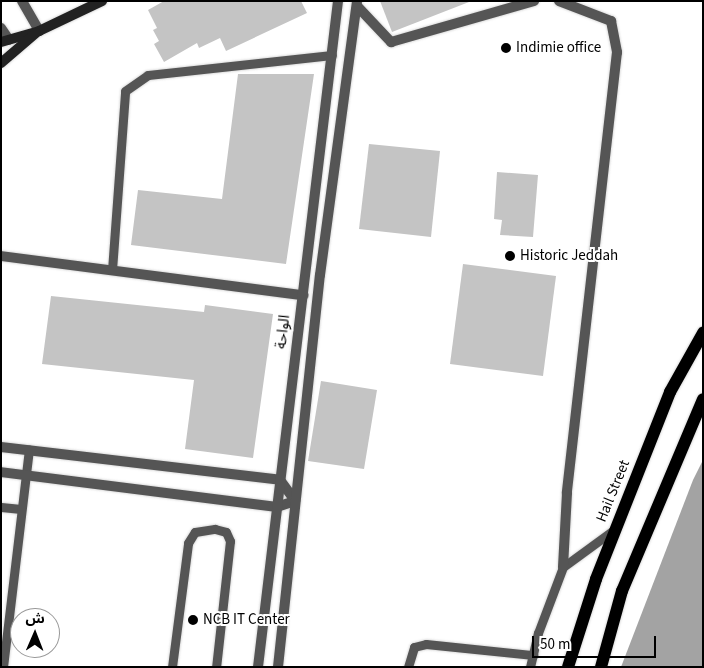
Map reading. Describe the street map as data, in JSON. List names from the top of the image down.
{
  "streets": {
    "main road": ["Hail Street"],
    "street": ["الواحة"]
  },
  "places": ["Indimie office", "Historic Jeddah", "NCB IT Center"],
  "scale_bar": "50 m",
  "north": "top"
}
